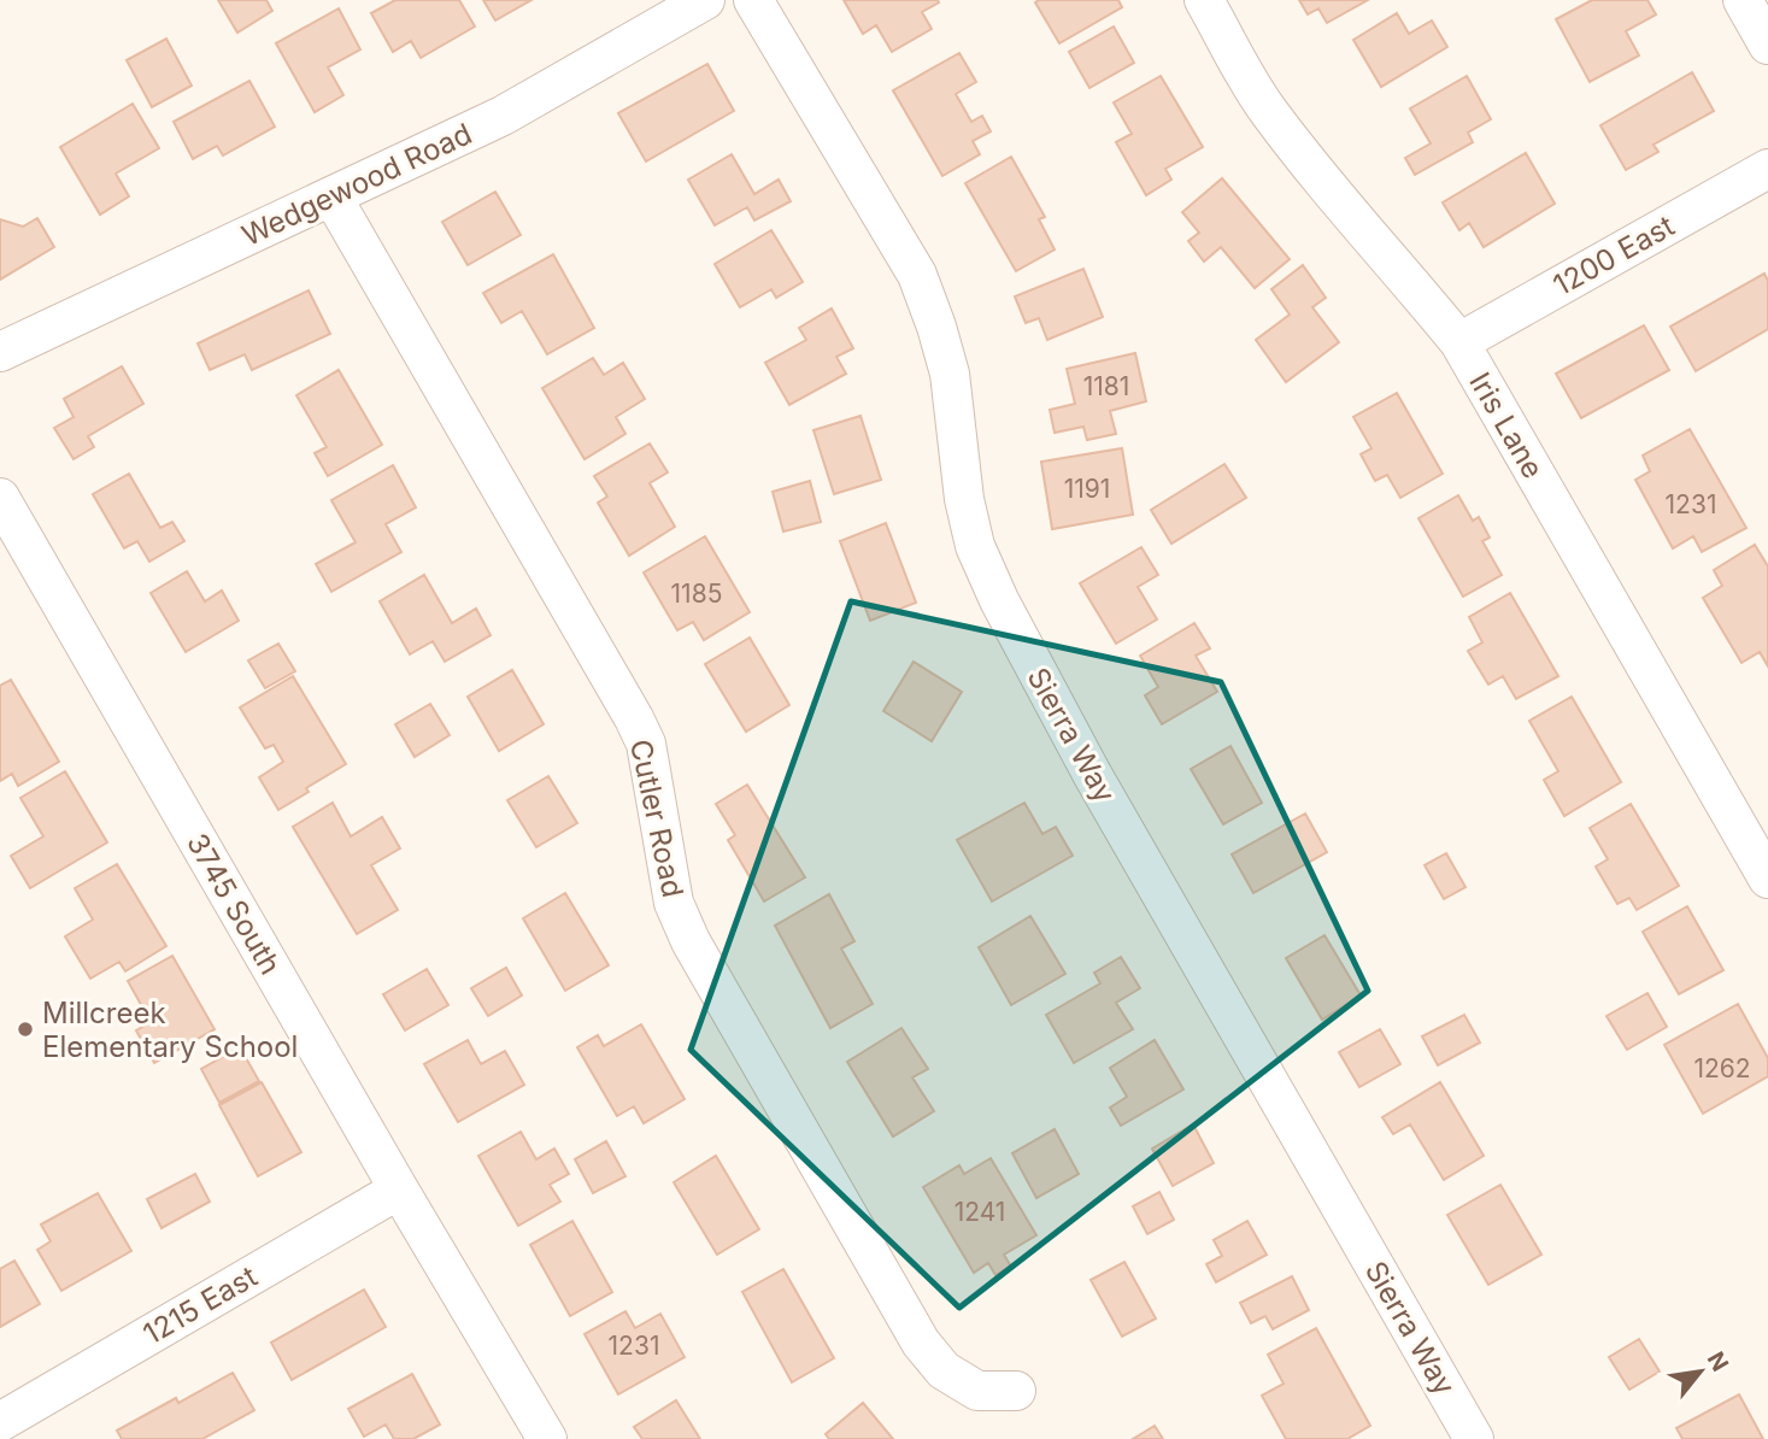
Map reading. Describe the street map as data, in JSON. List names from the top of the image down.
{
  "streets": {
    "street": [
      "Wedgewood Road",
      "1200 East",
      "Iris Lane",
      "Sierra Way",
      "Cutler Road",
      "3745 South",
      "1215 East"
    ]
  },
  "crossings": [
    ["Wedgewood Road", "Cutler Road"],
    ["1200 East", "Iris Lane"],
    ["3745 South", "1215 East"]
  ],
  "places": ["Millcreek Elementary School"],
  "house_numbers": [
    "1181",
    "1191",
    "1231",
    "1185",
    "1262",
    "1241",
    "1231"
  ],
  "north": "top right"
}
